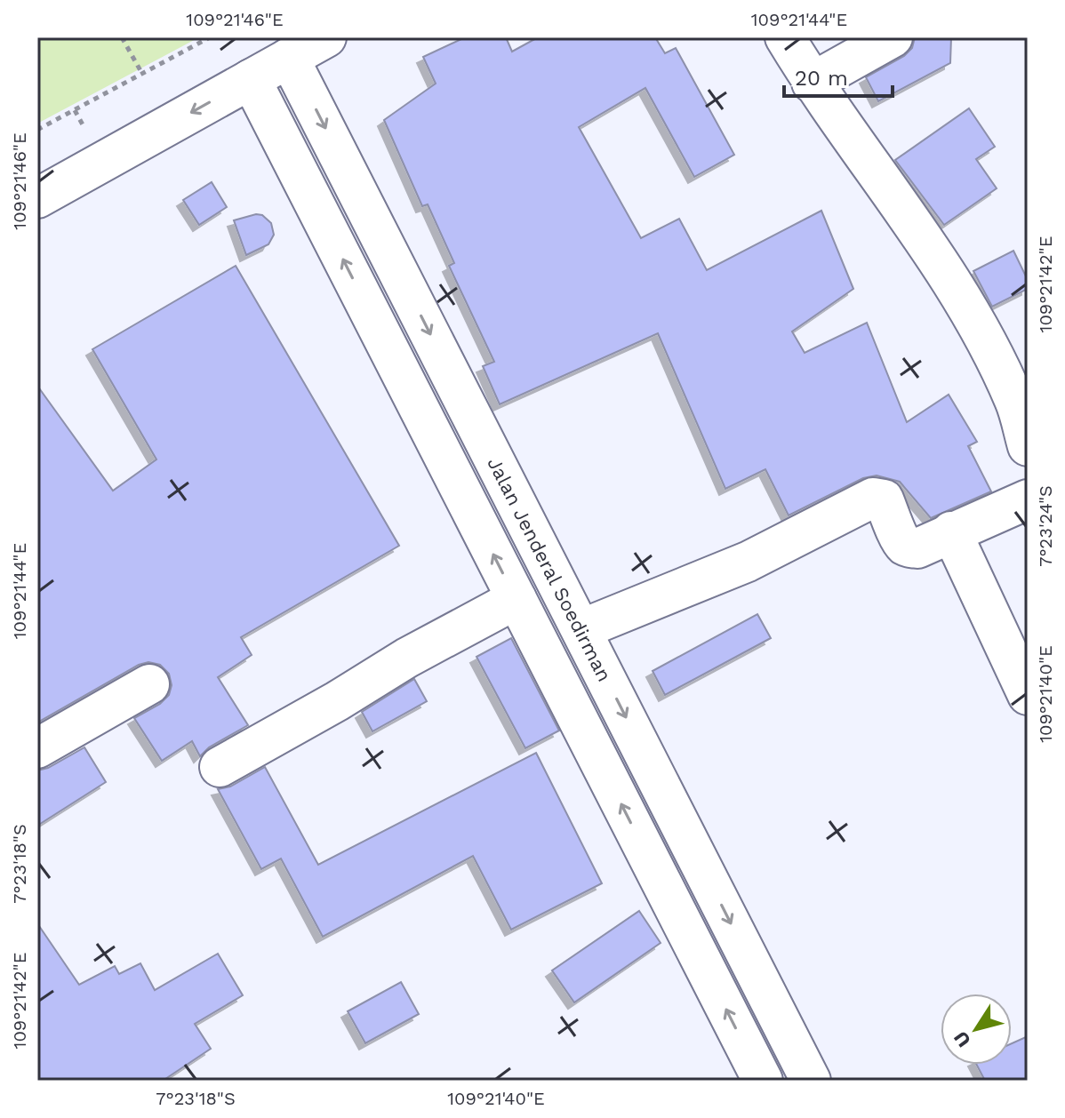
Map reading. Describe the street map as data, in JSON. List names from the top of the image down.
{
  "streets": {
    "main road": ["Jalan Jenderal Soedirman"]
  },
  "scale_bar": "20 m",
  "north": "bottom left",
  "coordinates": [
    "109°21'46\"E",
    "109°21'44\"E",
    "109°21'42\"E",
    "7°23'24\"S",
    "109°21'40\"E",
    "7°23'18\"S"
  ]
}
